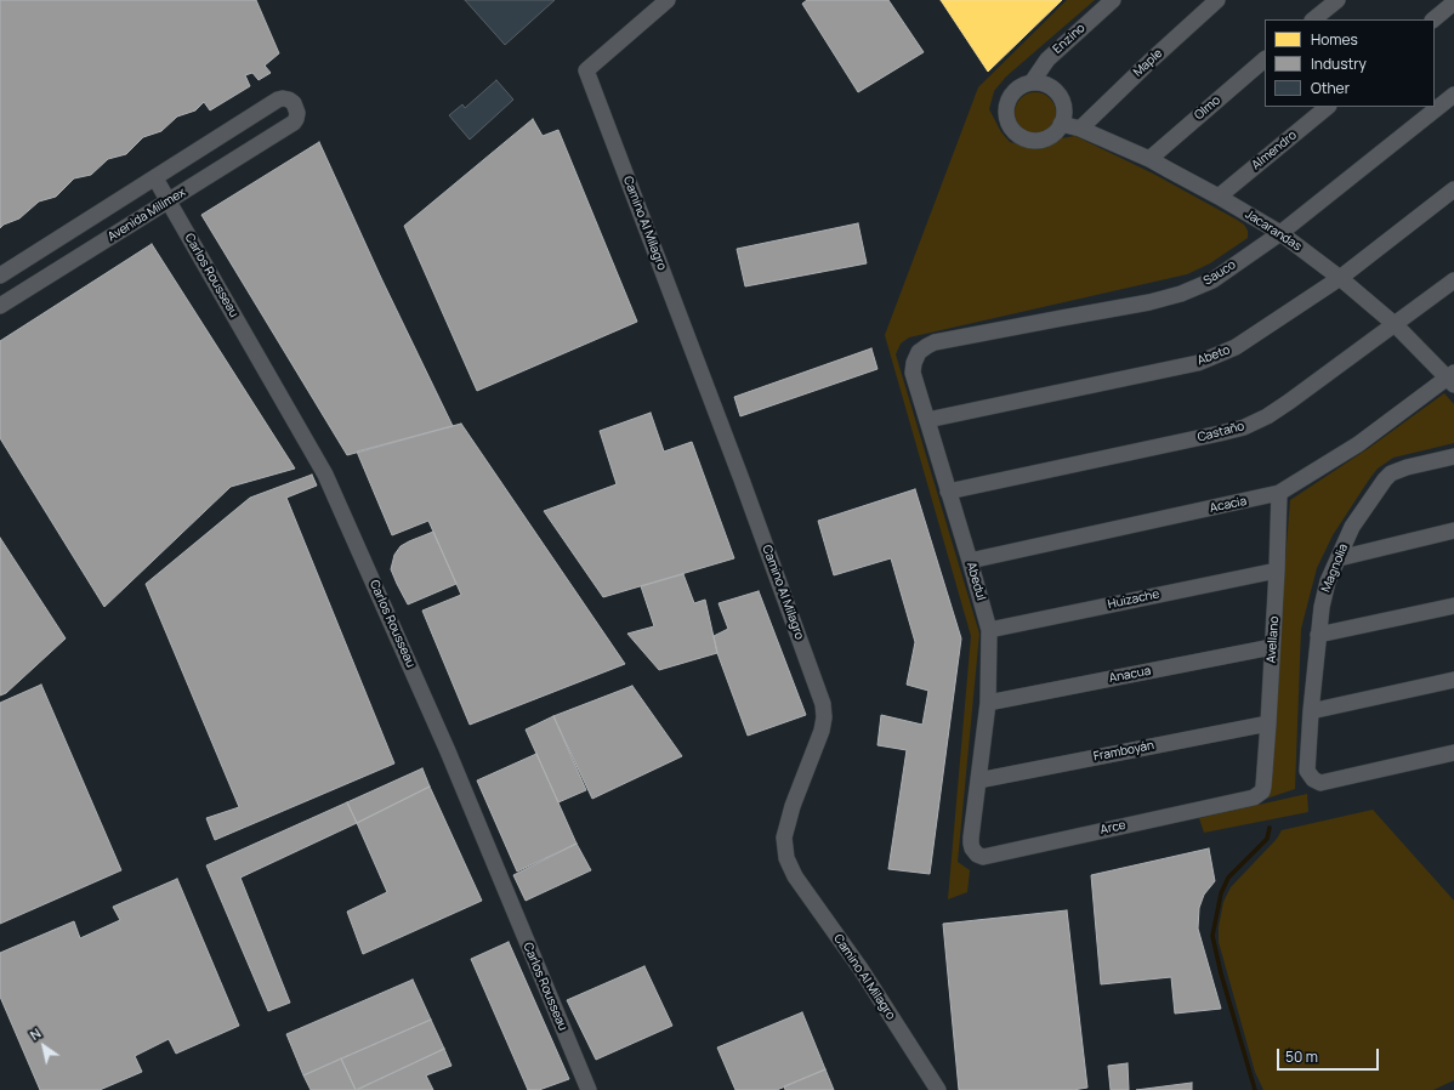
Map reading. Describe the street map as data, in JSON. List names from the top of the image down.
{
  "streets": {
    "street": [
      "Enzino",
      "Maple",
      "Olmo",
      "Almendro",
      "Avenida Milimex",
      "Camino Al Milagro",
      "Jacarandas",
      "Sauco",
      "Carlos Rousseau",
      "Abeto",
      "Castaño",
      "Acacia",
      "Magnolia",
      "Abedul",
      "Huizache",
      "Avellano",
      "Anacua",
      "Framboyán",
      "Arce"
    ]
  },
  "crossings": [
    ["Enzino", "Jacarandas"],
    ["Maple", "Jacarandas"],
    ["Olmo", "Jacarandas"],
    ["Almendro", "Jacarandas"],
    ["Avenida Milimex", "Carlos Rousseau"],
    ["Jacarandas", "Sauco"],
    ["Jacarandas", "Abeto"],
    ["Jacarandas", "Castaño"],
    ["Jacarandas", "Acacia"],
    ["Sauco", "Abedul"],
    ["Abeto", "Abedul"],
    ["Castaño", "Abedul"],
    ["Acacia", "Abedul"],
    ["Acacia", "Avellano"],
    ["Abedul", "Huizache"],
    ["Abedul", "Anacua"],
    ["Abedul", "Framboyán"],
    ["Abedul", "Arce"],
    ["Huizache", "Avellano"],
    ["Avellano", "Anacua"],
    ["Avellano", "Framboyán"],
    ["Avellano", "Arce"]
  ],
  "legend": ["Homes", "Industry", "Other"],
  "scale_bar": "50 m",
  "north": "top left"
}
